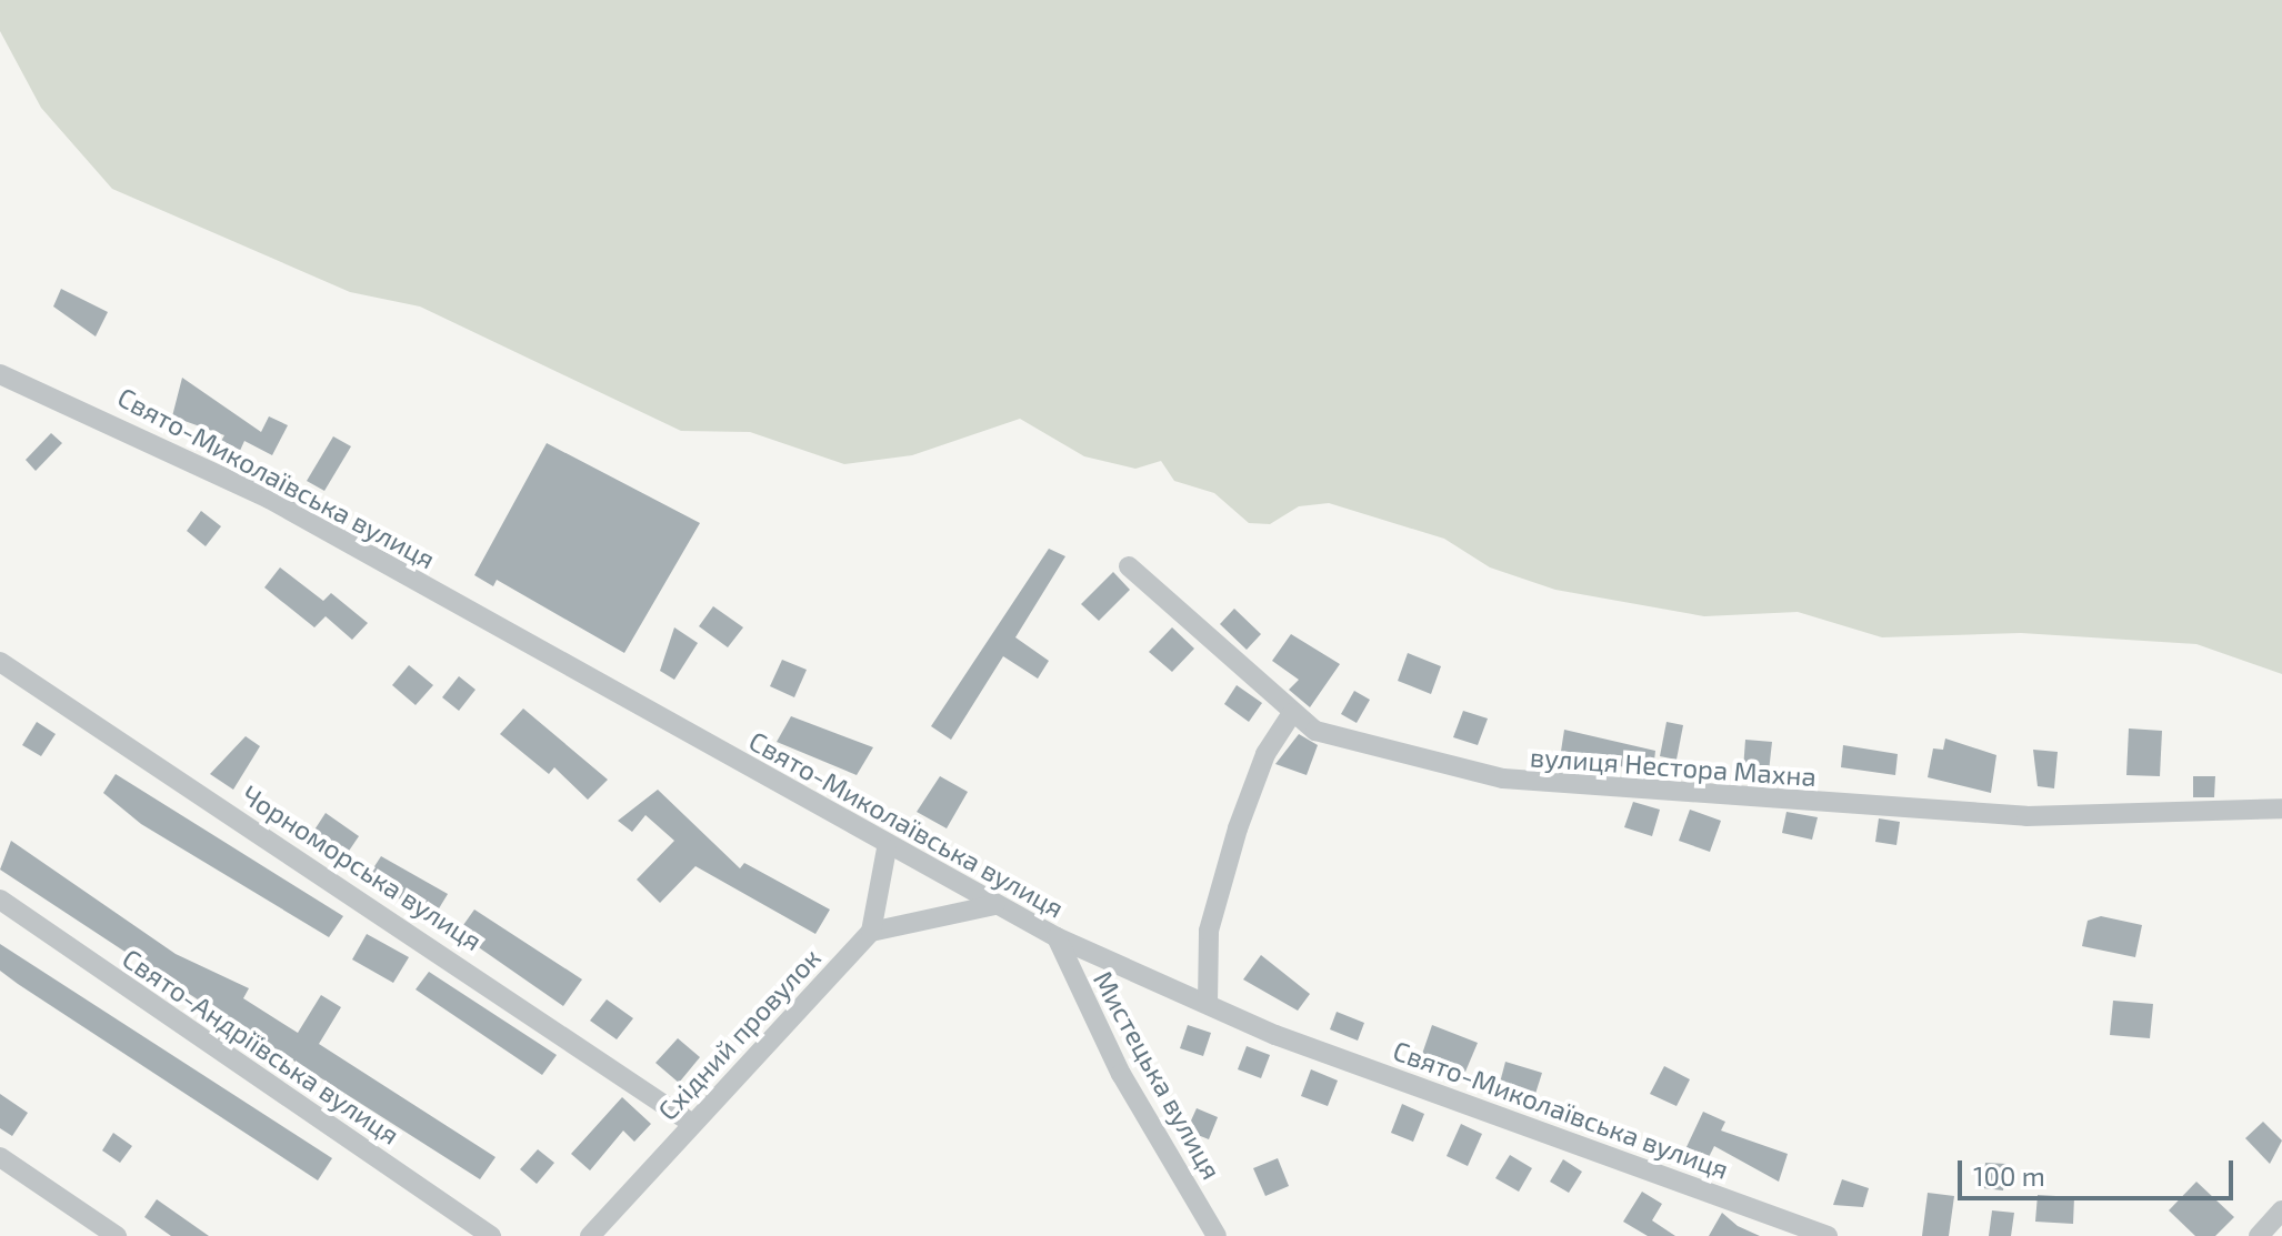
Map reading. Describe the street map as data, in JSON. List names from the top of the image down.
{
  "streets": {
    "street": [
      "Свято-Миколаївська вулиця",
      "вулиця Нестора Махна",
      "Чорноморська вулиця",
      "Східний провулок",
      "Свято-Андріївська вулиця",
      "Мистецька вулиця"
    ]
  },
  "crossings": [
    ["Свято-Миколаївська вулиця", "Мистецька вулиця"],
    ["Чорноморська вулиця", "Східний провулок"]
  ],
  "scale_bar": "100 m"
}
